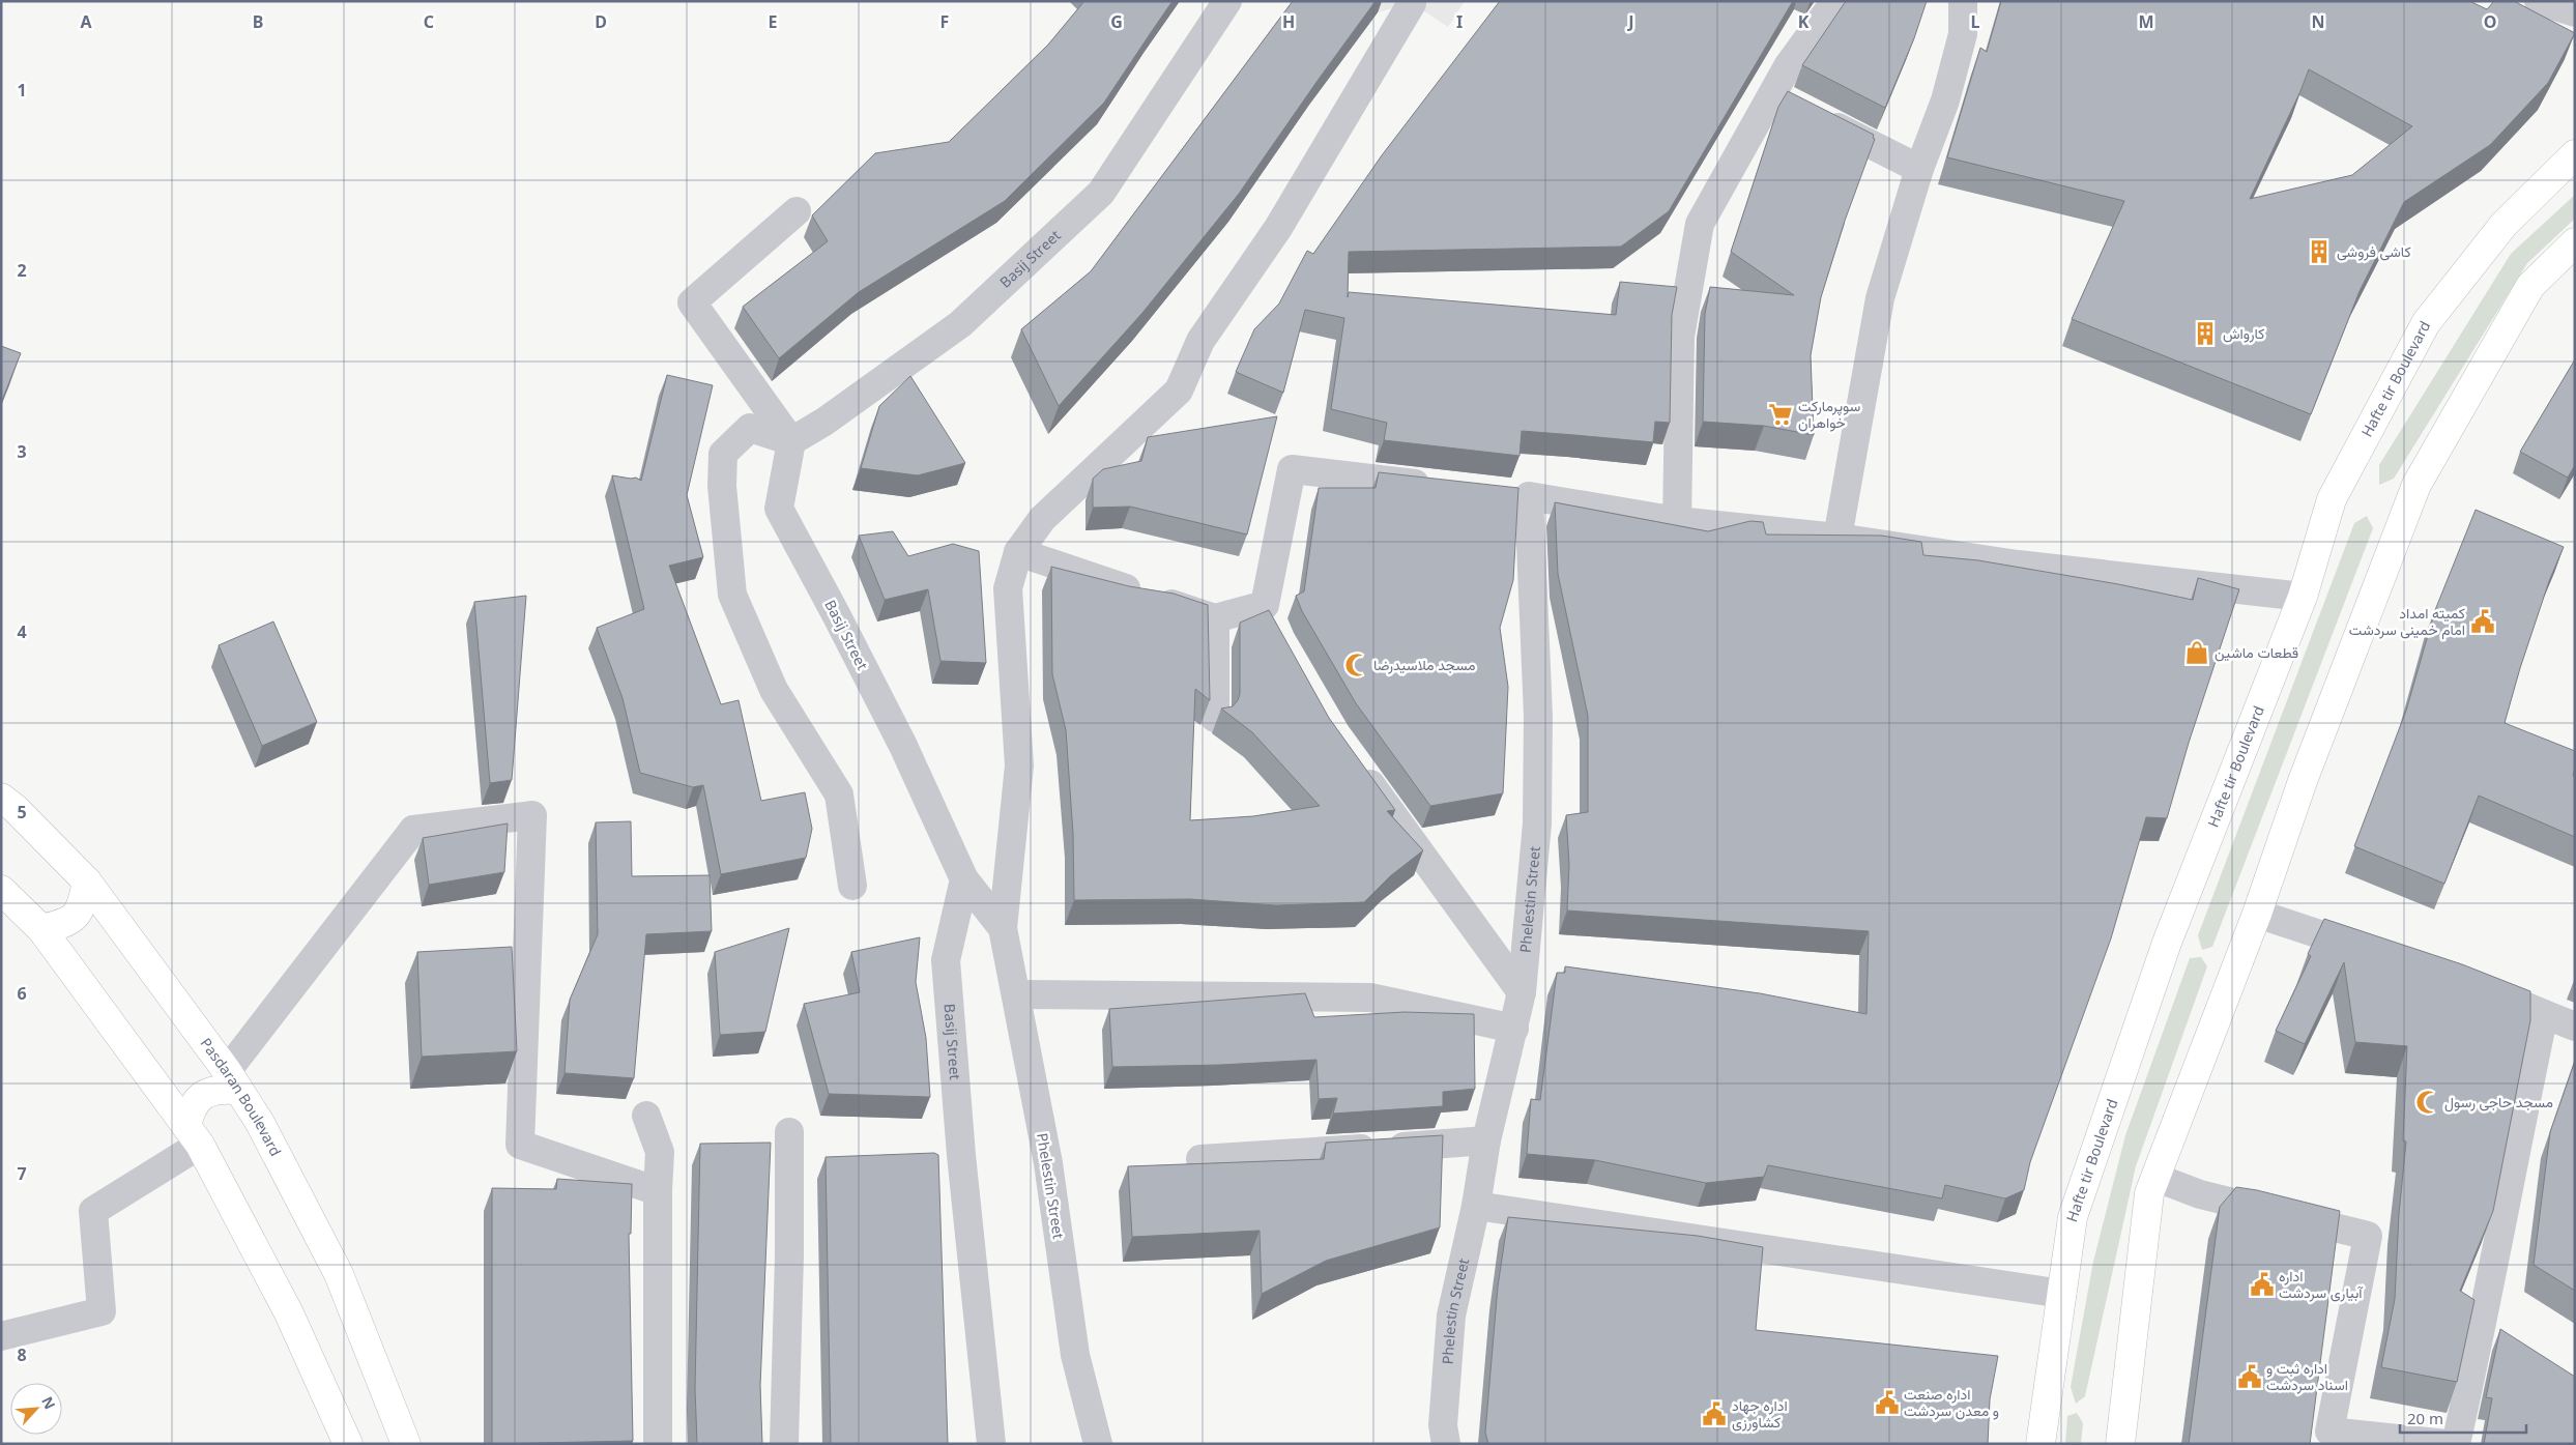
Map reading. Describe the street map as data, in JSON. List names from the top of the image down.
{
  "streets": {
    "main road": ["Hafte tir Boulevard", "Pasdaran Boulevard"],
    "street": ["Basij Street", "Phelestin Street"]
  },
  "places": {
    "building": ["کاشی فروشی", "کارواش"],
    "supermarket": ["سوپرمارکت خواهران"],
    "public building": [
      "کمیته امداد امام خمینی سردشت",
      "اداره آبیاری سردشت",
      "اداره ثبت و اسناد سردشت",
      "اداره صنعت و معدن سردشت",
      "اداره جهاد کشاورزی"
    ],
    "shop": ["قطعات ماشین"],
    "mosque": ["مسجد ملاسیدرضا", "مسجد حاجی رسول"]
  },
  "scale_bar": "20 m",
  "north": "top right",
  "grid": {
    "columns": [
      "A",
      "B",
      "C",
      "D",
      "E",
      "F",
      "G",
      "H",
      "I",
      "J",
      "K",
      "L",
      "M",
      "N",
      "O"
    ],
    "rows": [
      "1",
      "2",
      "3",
      "4",
      "5",
      "6",
      "7",
      "8"
    ]
  }
}
